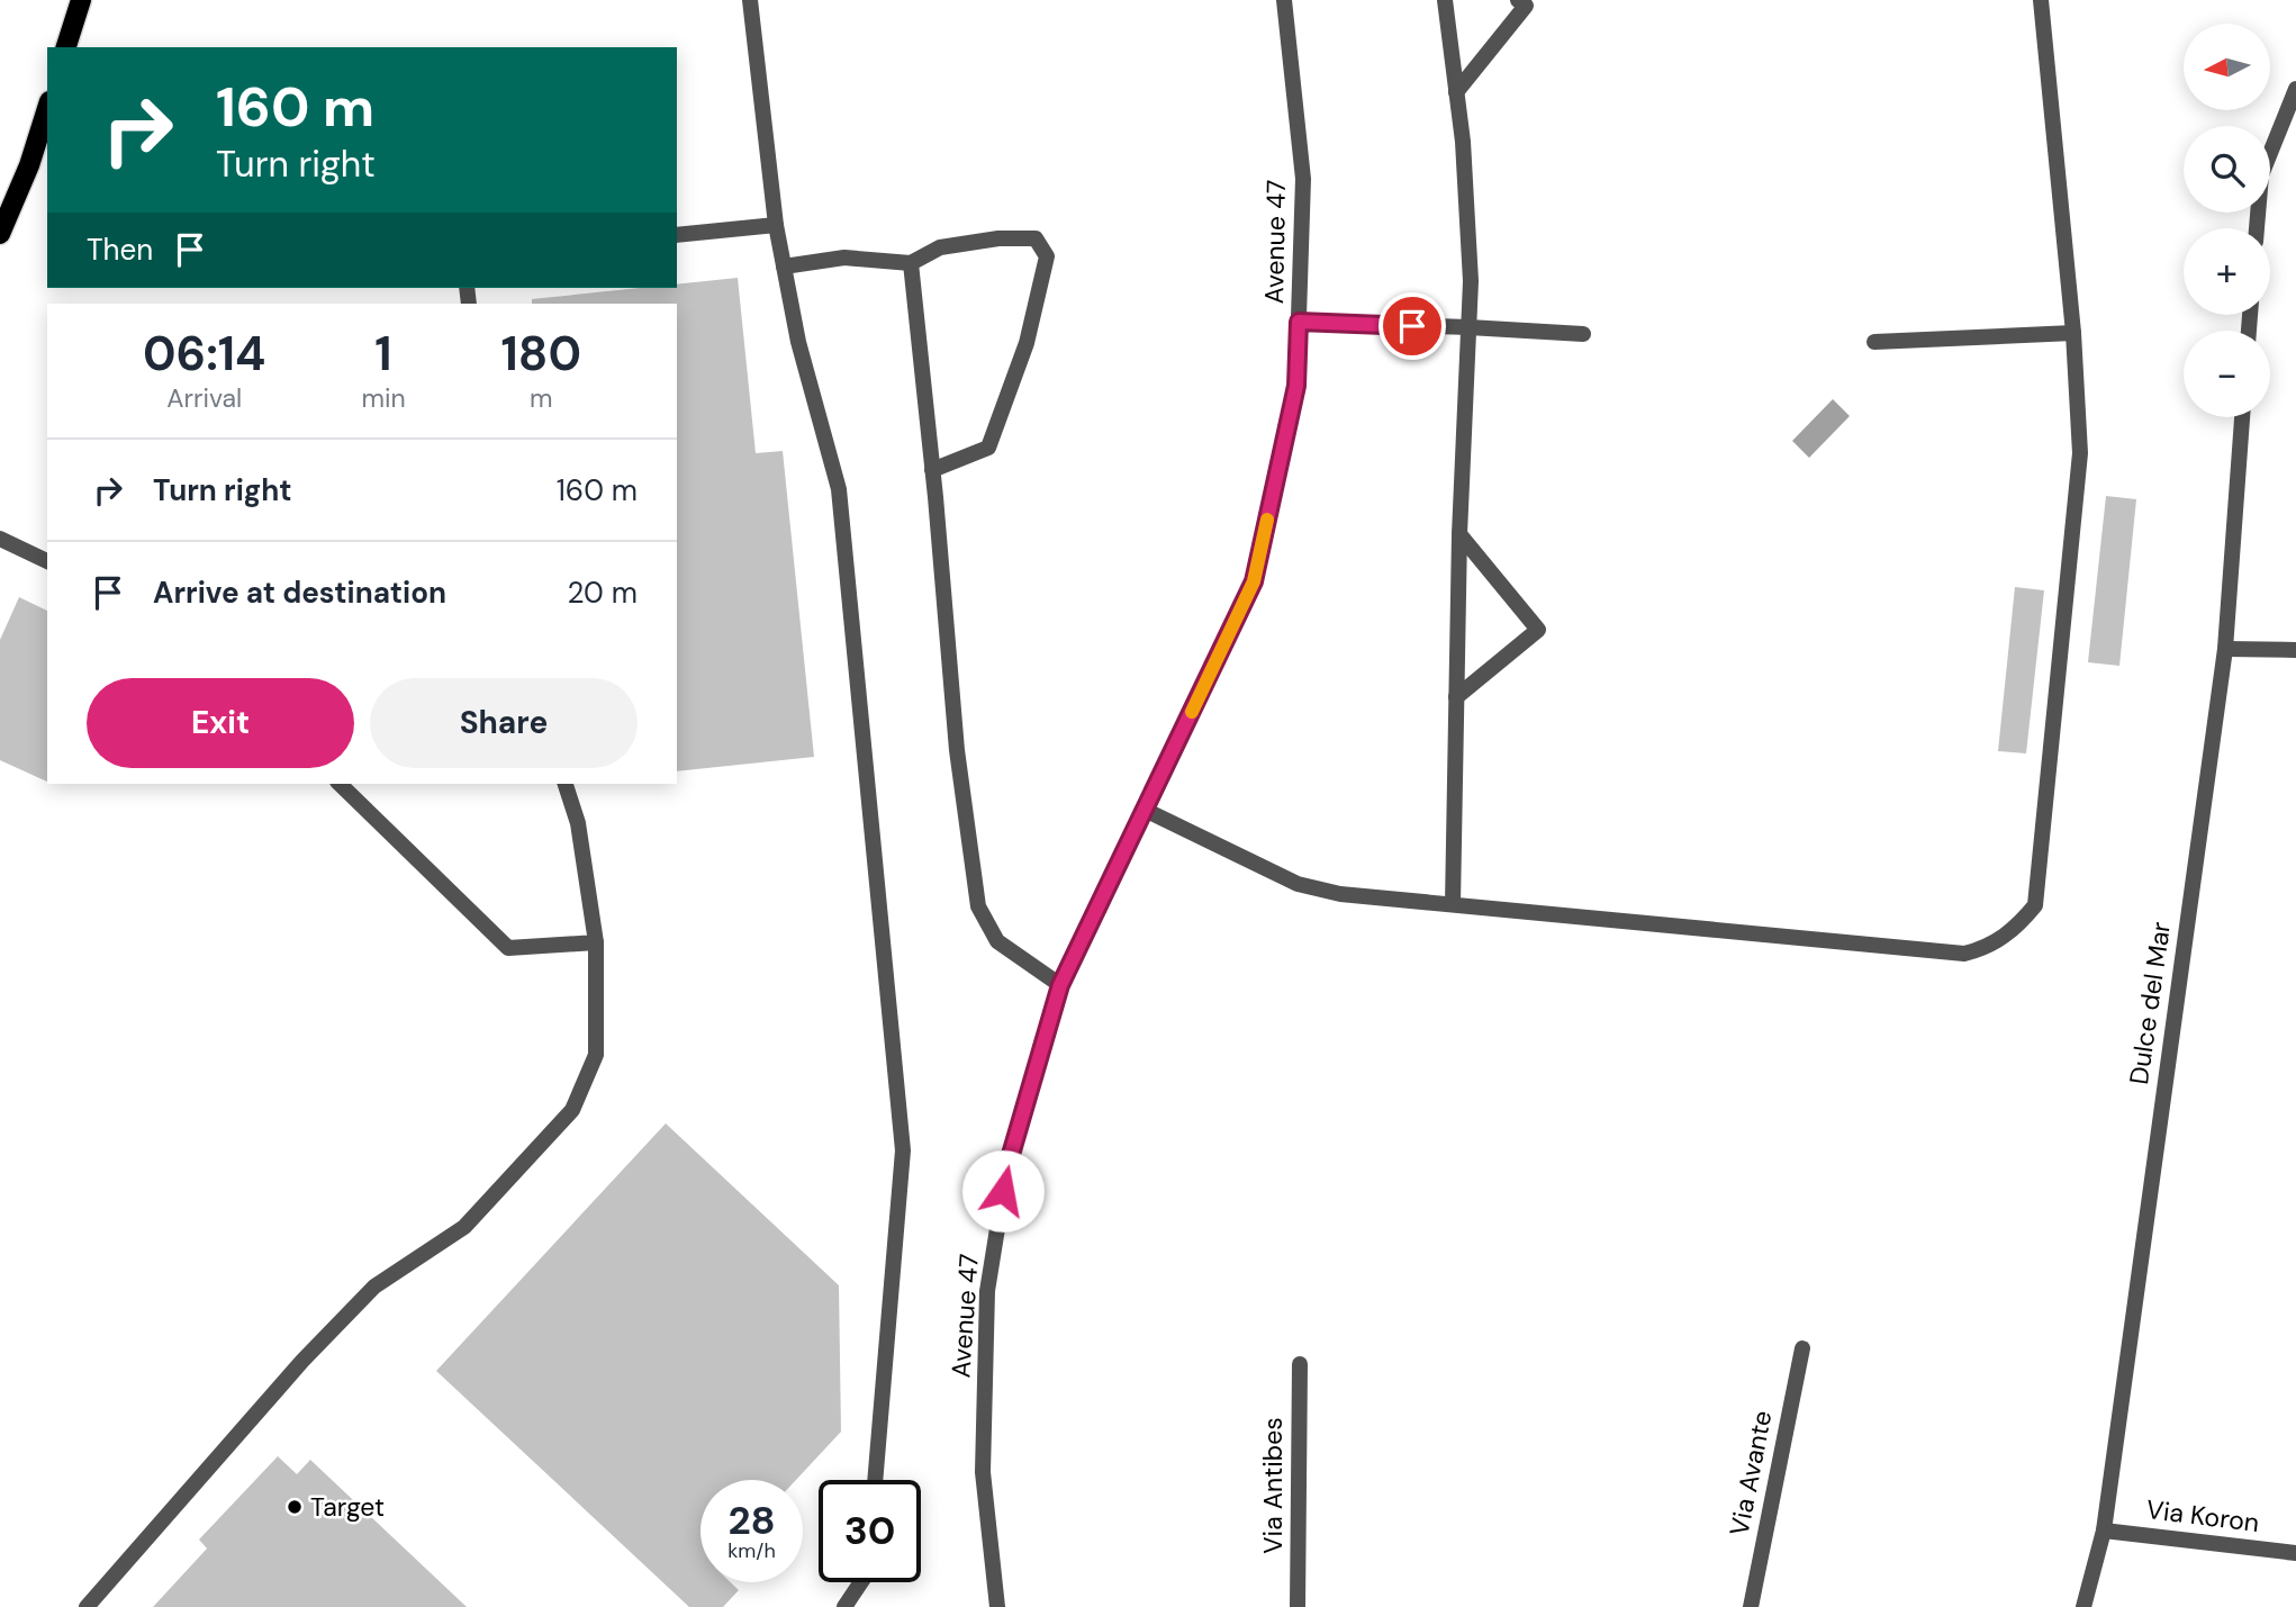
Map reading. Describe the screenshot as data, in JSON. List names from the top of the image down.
{
  "streets": {
    "street": [
      "Avenue 47",
      "Dulce del Mar",
      "Via Avante",
      "Via Antibes",
      "Via Koron"
    ]
  },
  "crossings": [
    ["Dulce del Mar", "Via Koron"]
  ],
  "places": ["Target"],
  "north": "left",
  "page": {
    "map_buttons": ["+", "−"],
    "turn": ["160 m", "Turn right"],
    "then": "Then",
    "eta": [
      "06:14",
      "Arrival",
      "1",
      "min",
      "180",
      "m"
    ],
    "list": [
      {
        "name": "Turn right",
        "value": "160 m"
      },
      {
        "name": "Arrive at destination",
        "value": "20 m"
      }
    ],
    "buttons": ["Exit", "Share"],
    "speed": "28 km/h",
    "limit": "30"
  }
}
